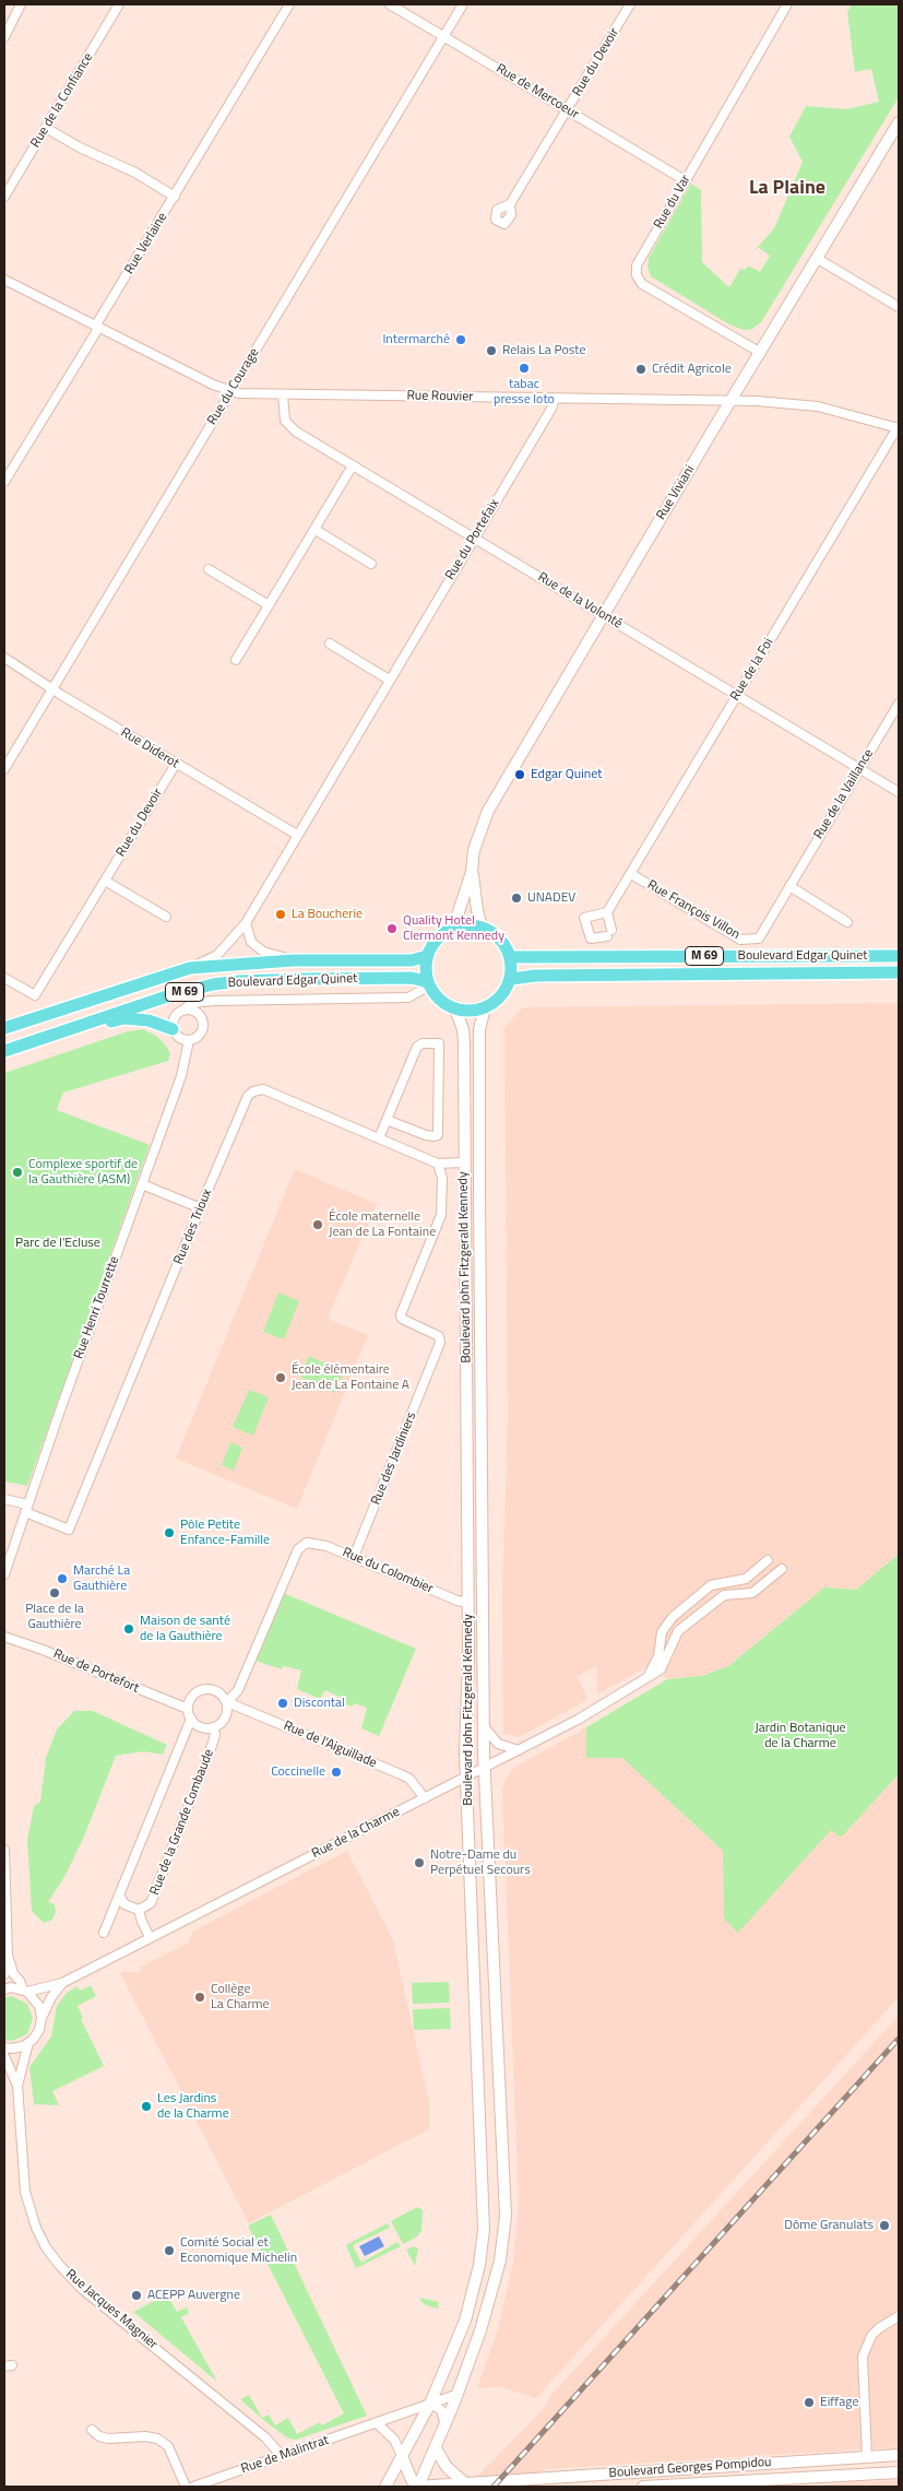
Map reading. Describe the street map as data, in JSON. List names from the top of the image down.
{
  "streets": {
    "main road": [
      "Rue Viviani",
      "M 69",
      "Boulevard Edgar Quinet",
      "Boulevard John Fitzgerald Kennedy",
      "Boulevard Georges Pompidou"
    ],
    "street": [
      "Rue du Devoir",
      "Rue de Mercoeur",
      "Rue de la Confiance",
      "Rue du Var",
      "Rue Verlaine",
      "Rue du Courage",
      "Rue Rouvier",
      "Rue du Portefaix",
      "Rue de la Volonté",
      "Rue de la Foi",
      "Rue Diderot",
      "Rue de la Vaillance",
      "Rue François Villon",
      "Rue des Trioux",
      "Rue Henri Tourrette",
      "Rue des Jardiniers",
      "Rue du Colombier",
      "Rue de Portefort",
      "Rue de l'Aiguillade",
      "Rue de la Grande Combaude",
      "Rue de la Charme",
      "Rue Jacques Magnier",
      "Rue de Malintrat"
    ]
  },
  "crossings": [
    ["Rue du Devoir", "Rue de Mercoeur"],
    ["Rue du Devoir", "Rue Diderot"],
    ["Rue de Mercoeur", "Rue du Var"],
    ["Rue de Mercoeur", "Rue du Courage"],
    ["Rue du Var", "Rue Viviani"],
    ["Rue Verlaine", "Rue Rouvier"],
    ["Rue du Courage", "Rue Rouvier"],
    ["Rue du Courage", "Rue Diderot"],
    ["Rue Rouvier", "Rue Viviani"],
    ["Rue Rouvier", "Rue du Portefaix"],
    ["Rue Rouvier", "Rue de la Volonté"],
    ["Rue Rouvier", "Rue de la Foi"],
    ["Rue Viviani", "Rue de la Volonté"],
    ["Rue Viviani", "Boulevard Edgar Quinet"],
    ["Rue Viviani", "Boulevard John Fitzgerald Kennedy"],
    ["Rue du Portefaix", "Rue de la Volonté"],
    ["Rue du Portefaix", "Rue Diderot"],
    ["Rue du Portefaix", "Boulevard Edgar Quinet"],
    ["Rue de la Volonté", "Rue de la Foi"],
    ["Rue de la Volonté", "Rue de la Vaillance"],
    ["Rue de la Foi", "Rue François Villon"],
    ["Rue de la Vaillance", "Rue François Villon"],
    ["Boulevard Edgar Quinet", "Boulevard John Fitzgerald Kennedy"],
    ["Rue des Trioux", "Boulevard John Fitzgerald Kennedy"],
    ["Rue des Trioux", "Rue Henri Tourrette"],
    ["Rue des Trioux", "Rue des Jardiniers"],
    ["Boulevard John Fitzgerald Kennedy", "Rue du Colombier"],
    ["Boulevard John Fitzgerald Kennedy", "Rue de la Charme"],
    ["Boulevard John Fitzgerald Kennedy", "Rue de Malintrat"],
    ["Boulevard John Fitzgerald Kennedy", "Boulevard Georges Pompidou"],
    ["Rue des Jardiniers", "Rue du Colombier"],
    ["Rue du Colombier", "Rue de Portefort"],
    ["Rue du Colombier", "Rue de l'Aiguillade"],
    ["Rue du Colombier", "Rue de la Grande Combaude"],
    ["Rue de Portefort", "Rue de l'Aiguillade"],
    ["Rue de Portefort", "Rue de la Grande Combaude"],
    ["Rue de l'Aiguillade", "Rue de la Grande Combaude"],
    ["Rue de l'Aiguillade", "Rue de la Charme"],
    ["Rue de la Grande Combaude", "Rue de la Charme"],
    ["Rue Jacques Magnier", "Rue de Malintrat"]
  ],
  "districts": ["La Plaine"],
  "parks": ["Parc de l'Ecluse", "Jardin Botanique de la Charme"],
  "places": [
    "Intermarché",
    "Relais La Poste",
    "tabac presse loto",
    "Crédit Agricole",
    "Edgar Quinet",
    "UNADEV",
    "La Boucherie",
    "Quality Hotel Clermont Kennedy",
    "Complexe sportif de la Gauthière (ASM)",
    "École maternelle Jean de La Fontaine",
    "École élémentaire Jean de La Fontaine A",
    "Pôle Petite Enfance-Famille",
    "Marché La Gauthière",
    "Place de la Gauthière",
    "Maison de santé de la Gauthière",
    "Discontal",
    "Coccinelle",
    "Notre-Dame du Perpétuel Secours",
    "Collège La Charme",
    "Les Jardins de la Charme",
    "Dôme Granulats",
    "Comité Social et Economique Michelin",
    "ACEPP Auvergne",
    "Eiffage"
  ]
}
